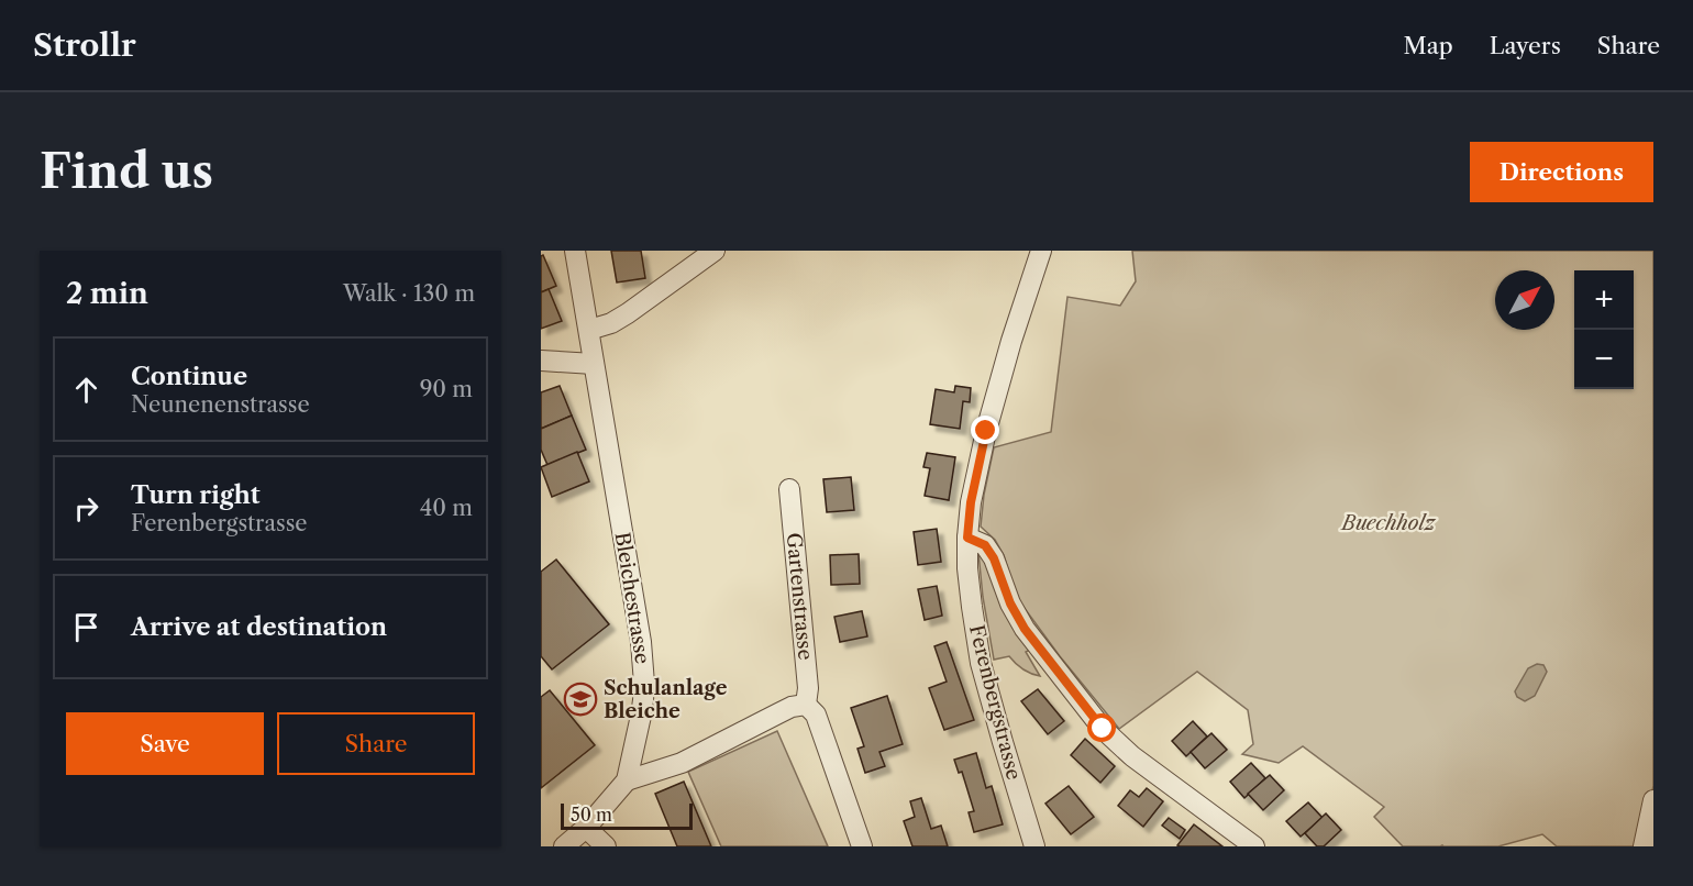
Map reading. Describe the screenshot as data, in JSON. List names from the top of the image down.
{
  "streets": {
    "street": ["Gartenstrasse", "Bleichestrasse", "Ferenbergstrasse"]
  },
  "parks": ["Buechholz"],
  "places": {
    "school or university": ["Schulanlage Bleiche"]
  },
  "scale_bar": "50 m",
  "north": "top right",
  "page": {
    "header": "Strollr",
    "nav": ["Map", "Layers", "Share"],
    "buttons": [
      "Directions",
      ["Save", "Share"]
    ],
    "title": "Find us",
    "heading": ["2 min", "Walk · 130 m"],
    "map_buttons": ["+", "−"],
    "list": [
      ["Continue", "Neunenenstrasse", "90 m"],
      ["Turn right", "Ferenbergstrasse", "40 m"],
      "Arrive at destination"
    ],
    "scale": "50 m"
  }
}
